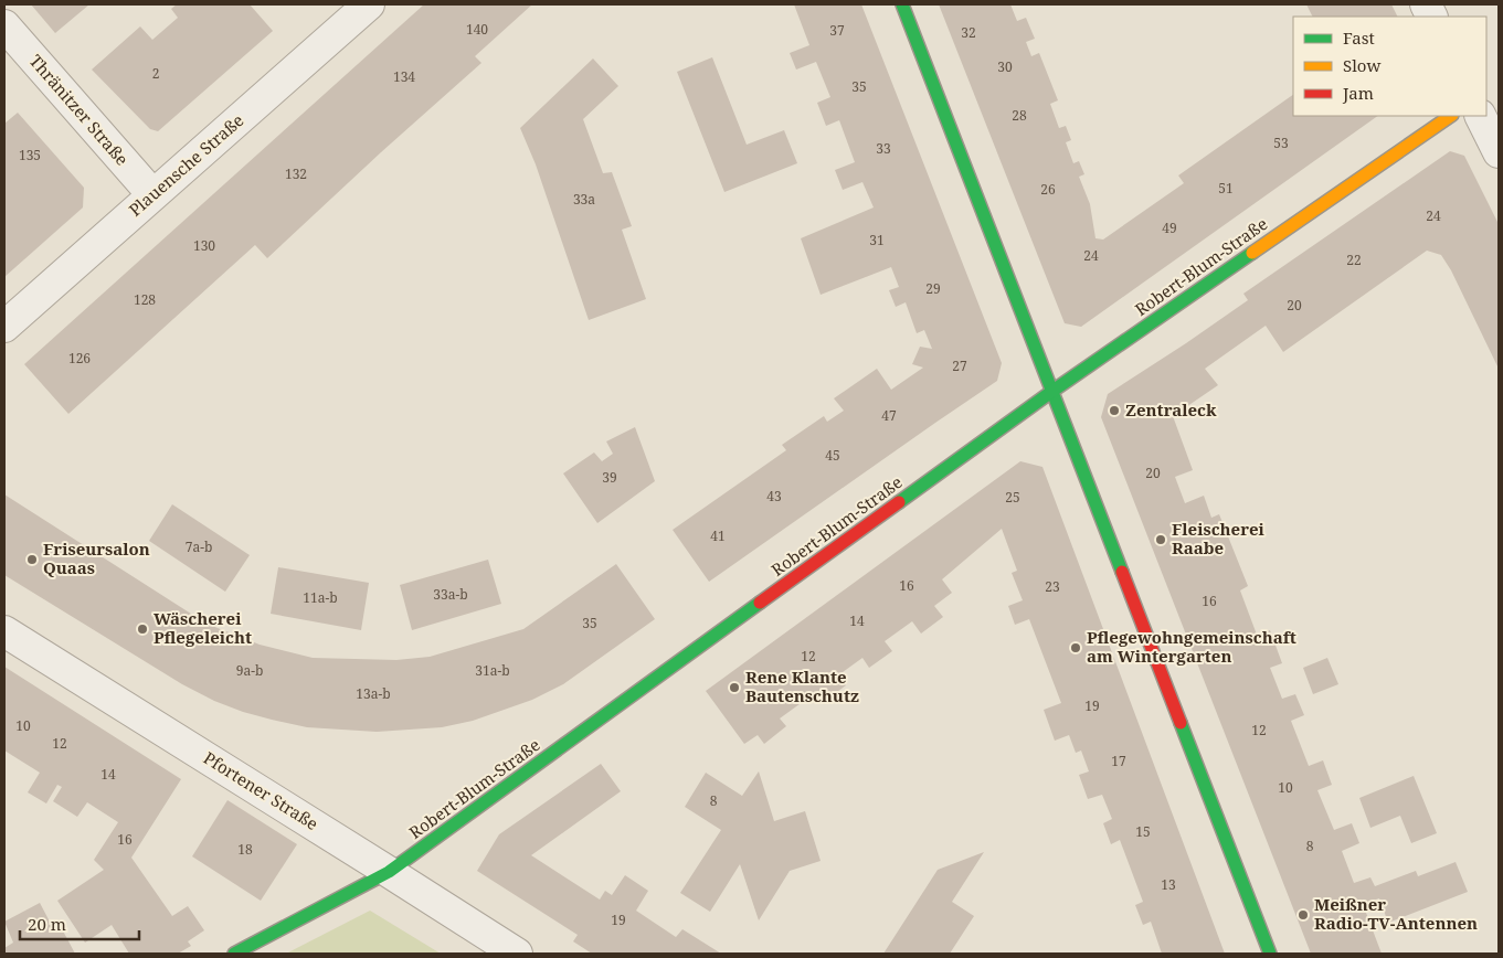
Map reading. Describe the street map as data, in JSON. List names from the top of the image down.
{
  "streets": {
    "street": [
      "Thränitzer Straße",
      "Plauensche Straße",
      "Robert-Blum-Straße",
      "Pfortener Straße"
    ]
  },
  "crossings": [
    ["Thränitzer Straße", "Plauensche Straße"],
    ["Robert-Blum-Straße", "Pfortener Straße"]
  ],
  "places": [
    "Zentraleck",
    "Fleischerei Raabe",
    "Friseursalon Quaas",
    "Wäscherei Pflegeleicht",
    "Pflegewohngemeinschaft am Wintergarten",
    "Rene Klante Bautenschutz",
    "Meißner Radio-TV-Antennen"
  ],
  "house_numbers": [
    "140",
    "37",
    "32",
    "30",
    "2",
    "134",
    "35",
    "28",
    "53",
    "33",
    "135",
    "132",
    "51",
    "26",
    "33a",
    "24",
    "49",
    "31",
    "130",
    "24",
    "22",
    "29",
    "128",
    "20",
    "126",
    "27",
    "47",
    "45",
    "20",
    "39",
    "43",
    "25",
    "41",
    "7a-b",
    "16",
    "23",
    "33a-b",
    "11a-b",
    "16",
    "14",
    "35",
    "12",
    "9a-b",
    "31a-b",
    "13a-b",
    "19",
    "10",
    "12",
    "12",
    "17",
    "14",
    "10",
    "8",
    "15",
    "16",
    "8",
    "18",
    "13",
    "19"
  ],
  "legend": ["Fast", "Slow", "Jam"],
  "scale_bar": "20 m"
}
